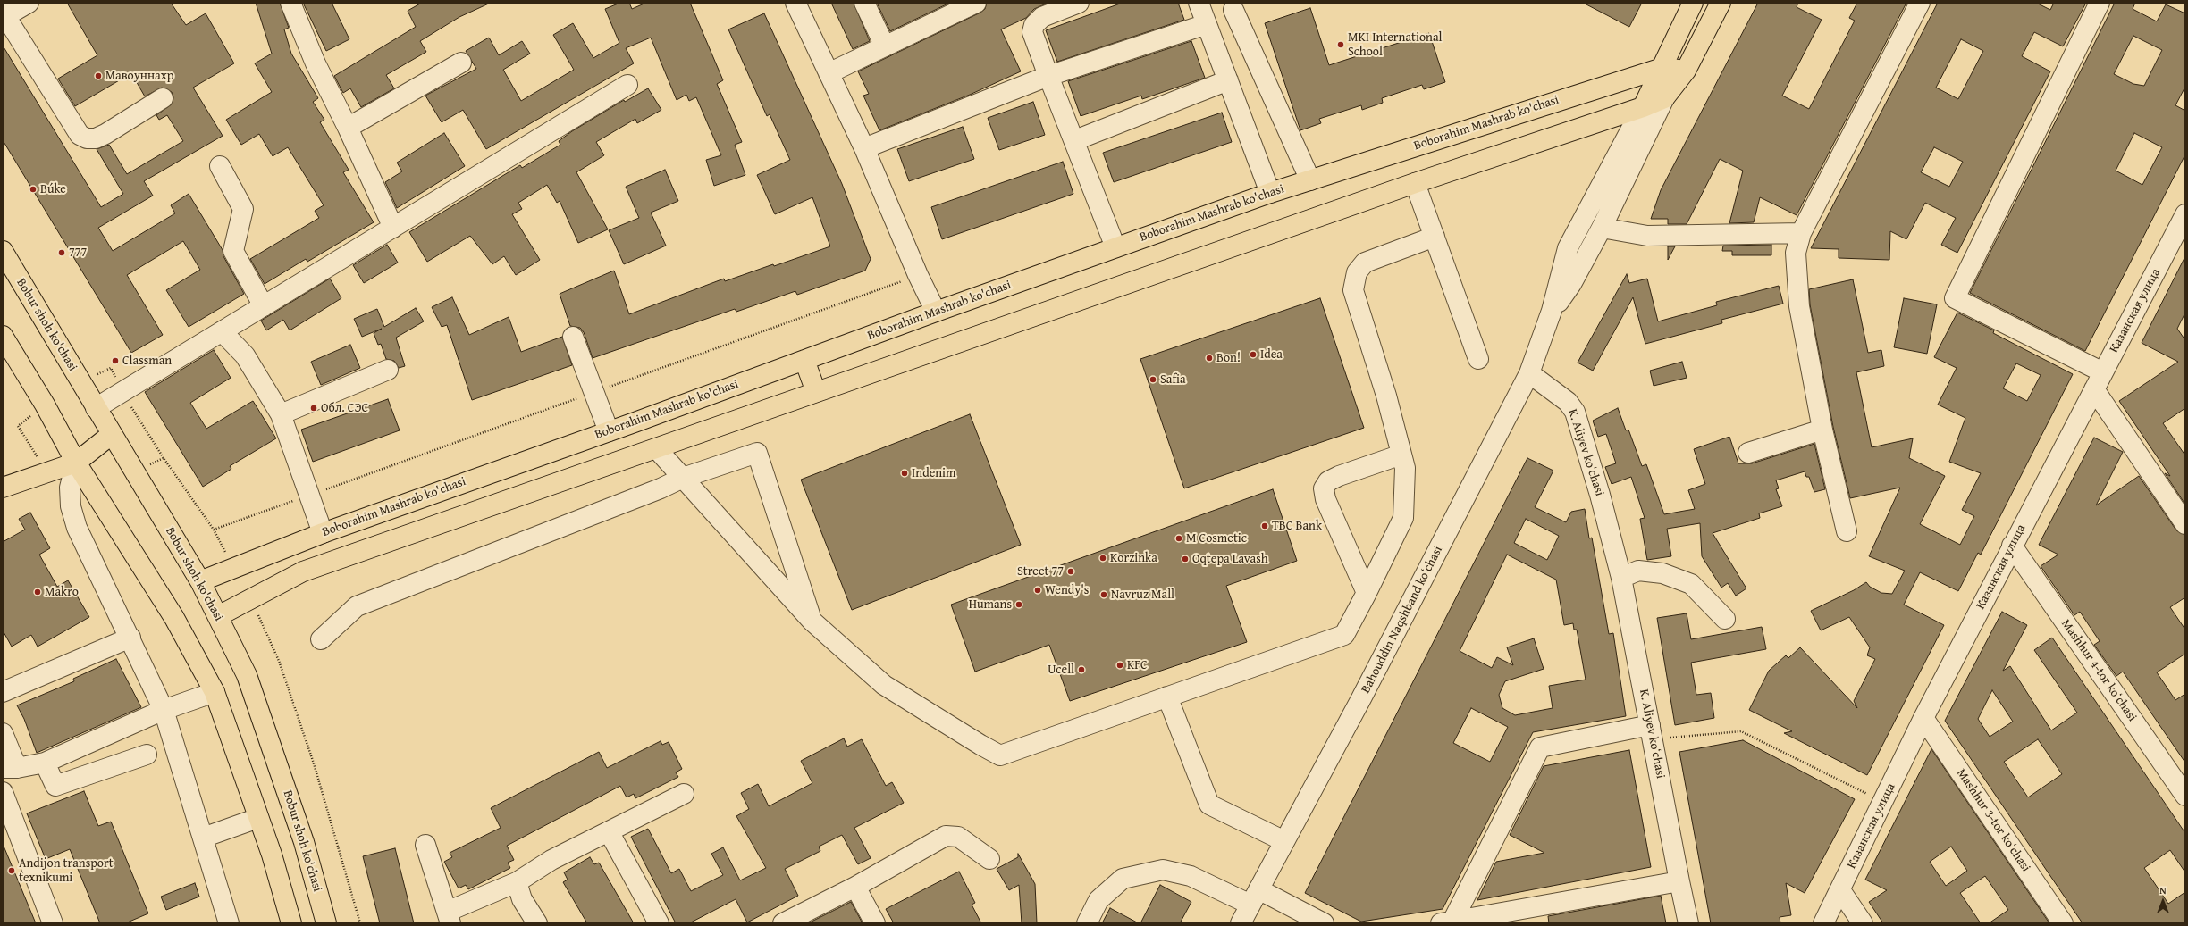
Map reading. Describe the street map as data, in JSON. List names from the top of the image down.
{
  "streets": {
    "main road": ["Boborahim Mashrab ko'chasi", "Bobur shoh ko'chasi"],
    "street": [
      "Казанская улица",
      "K. Aliyev koʻchasi",
      "Bahouddin Naqshband koʻchasi",
      "Mashhur 4-tor koʻchasi",
      "Mashhur 3-tor koʻchasi"
    ]
  },
  "crossings": [
    ["Boborahim Mashrab ko'chasi", "Bobur shoh ko'chasi"],
    ["Казанская улица", "Mashhur 4-tor koʻchasi"],
    ["Казанская улица", "Mashhur 3-tor koʻchasi"],
    ["K. Aliyev koʻchasi", "Bahouddin Naqshband koʻchasi"]
  ],
  "places": [
    "MKI International School",
    "Мавоуннахр",
    "Búke",
    "777",
    "Idea",
    "Bon!",
    "Classman",
    "Safia",
    "Обл. СЭС",
    "Indenim",
    "TBC Bank",
    "M Cosmetic",
    "Korzinka",
    "Oqtepa Lavash",
    "Street 77",
    "Wendy's",
    "Makro",
    "Navruz Mall",
    "Humans",
    "KFC",
    "Ucell",
    "Andijon transport texnikumi"
  ],
  "north": "top"
}
